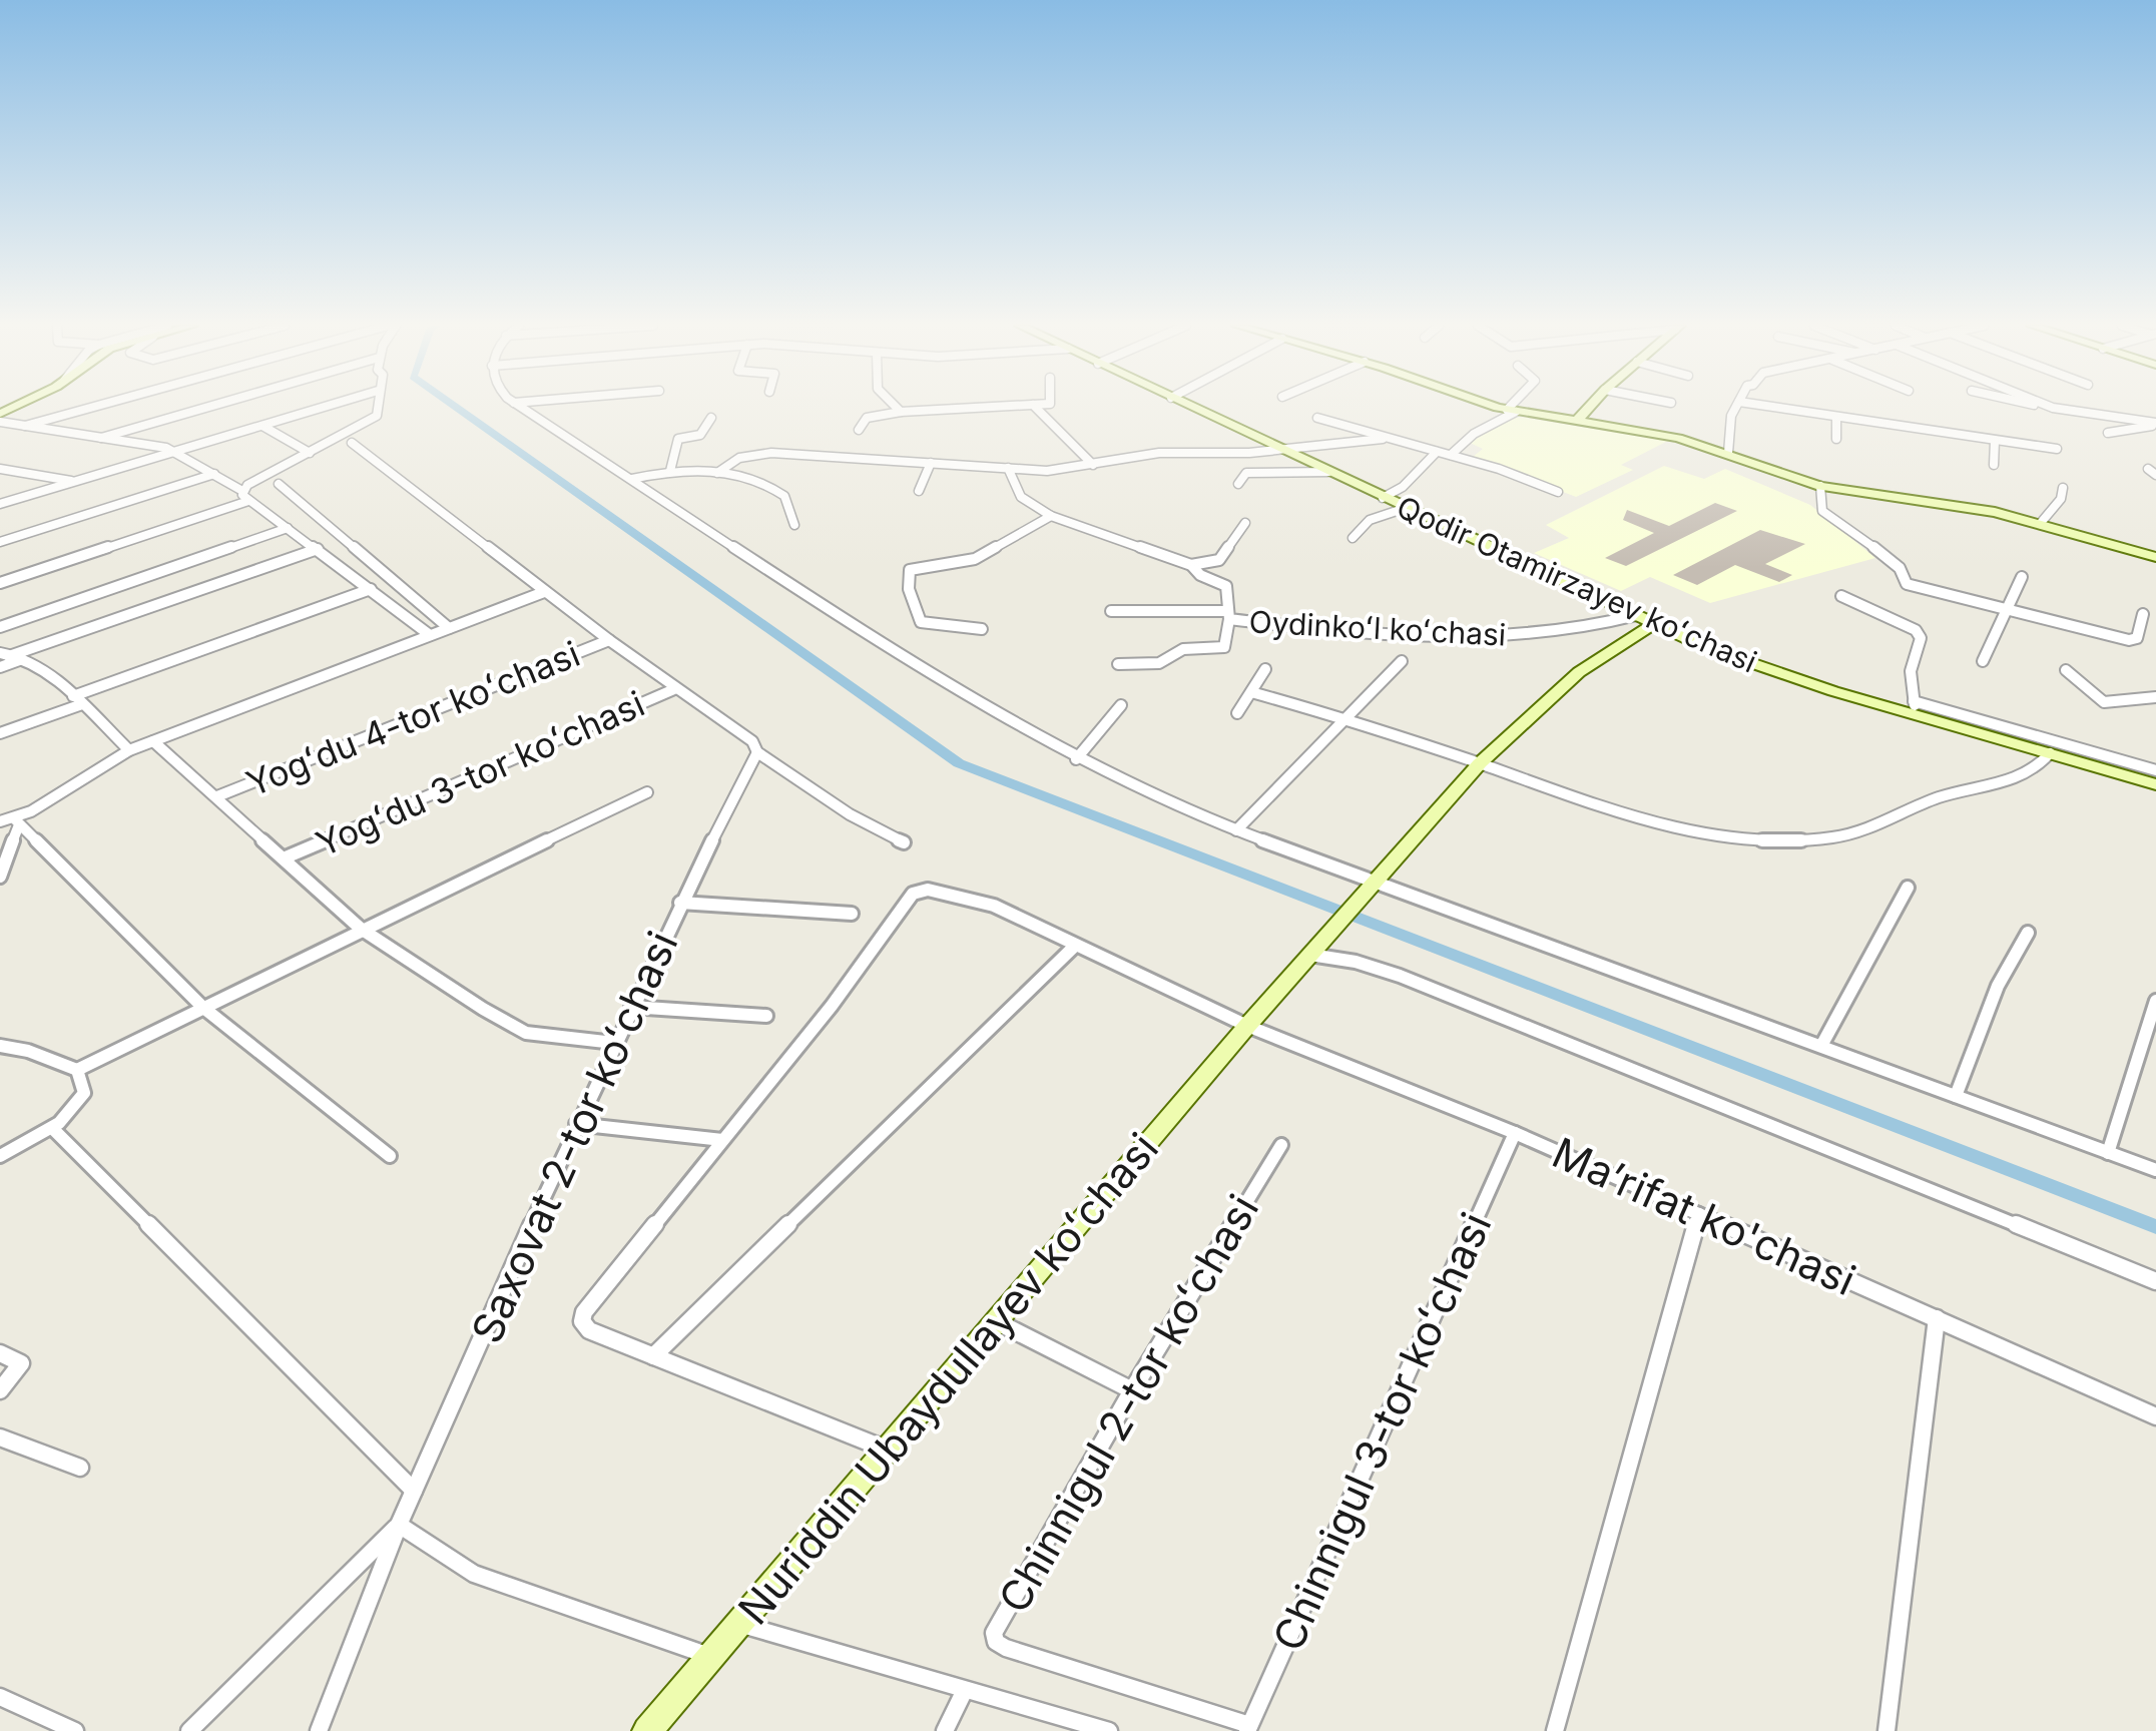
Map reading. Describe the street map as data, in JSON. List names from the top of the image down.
{
  "streets": {
    "main road": ["Qodir Otamirzayev koʻchasi", "Nuriddin Ubaydullayev koʻchasi"],
    "street": [
      "Oydinkoʻl koʻchasi",
      "Yogʻdu 4-tor koʻchasi",
      "Yogʻdu 3-tor koʻchasi",
      "Saxovat 2-tor koʻchasi",
      "Maʼrifat ko'chasi",
      "Chinnigul 2-tor koʻchasi",
      "Chinnigul 3-tor koʻchasi"
    ]
  },
  "crossings": [
    ["Qodir Otamirzayev koʻchasi", "Oydinkoʻl koʻchasi"],
    ["Qodir Otamirzayev koʻchasi", "Nuriddin Ubaydullayev koʻchasi"],
    ["Maʼrifat ko'chasi", "Nuriddin Ubaydullayev koʻchasi"],
    ["Maʼrifat ko'chasi", "Chinnigul 3-tor koʻchasi"],
    ["Chinnigul 2-tor koʻchasi", "Chinnigul 3-tor koʻchasi"]
  ]
}
